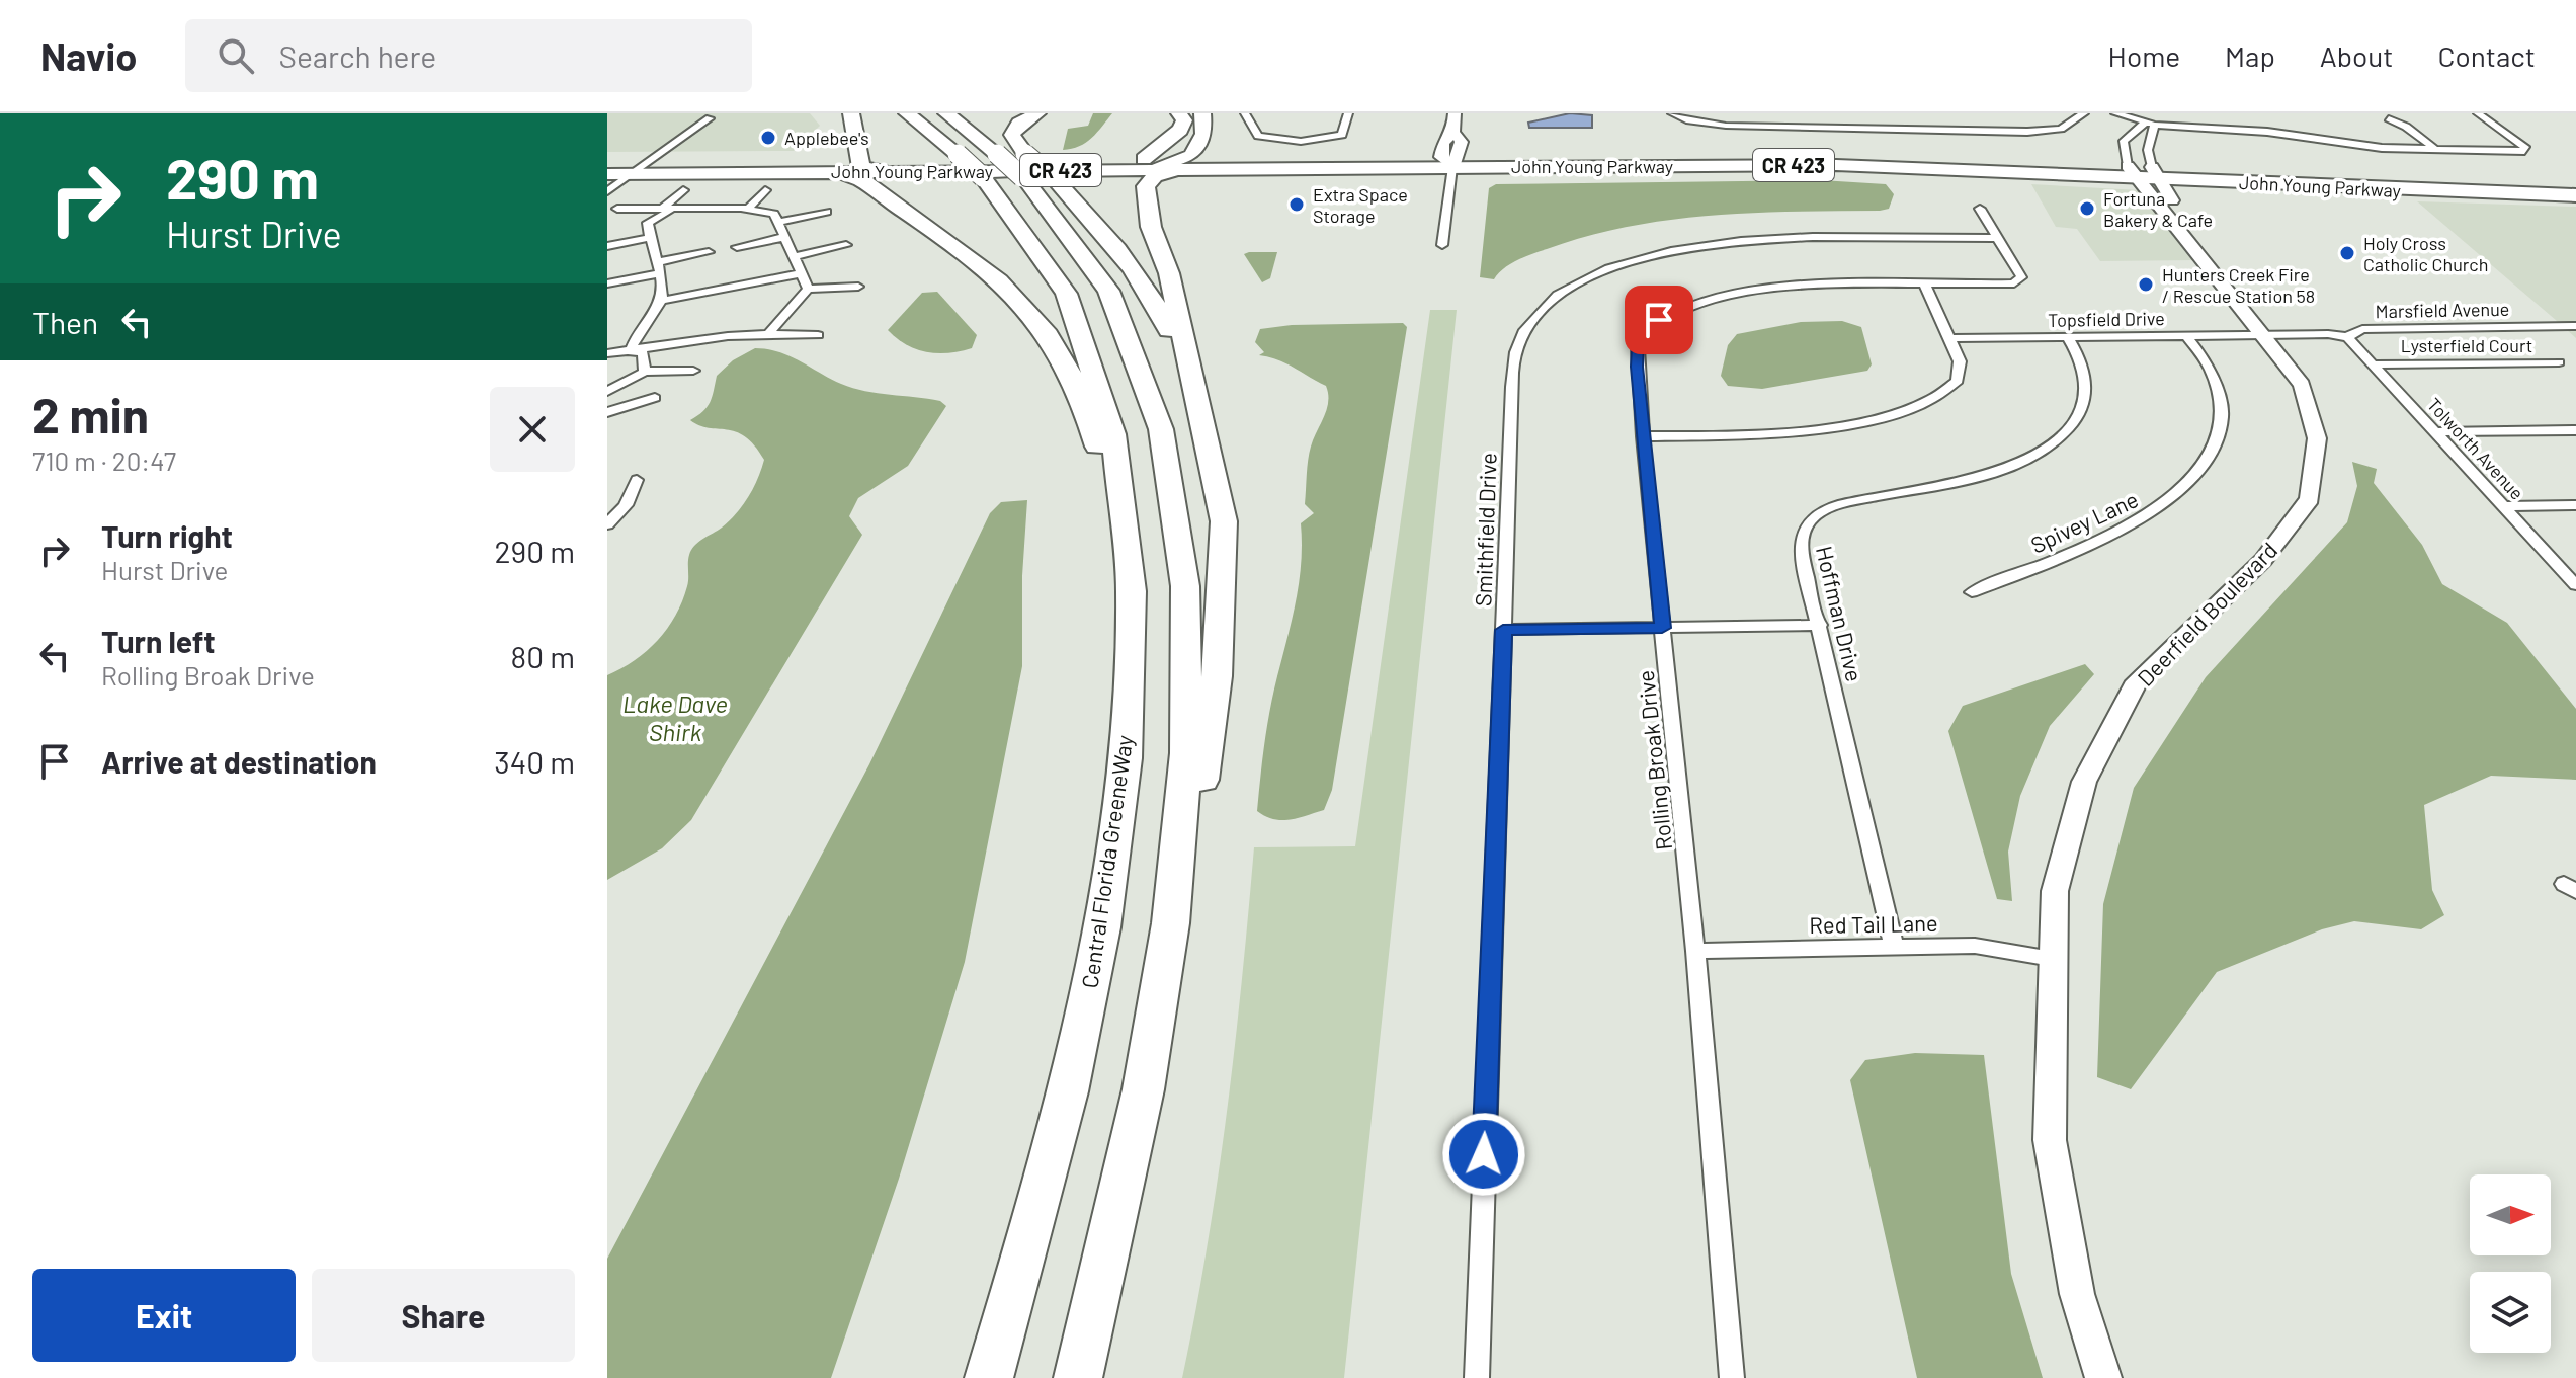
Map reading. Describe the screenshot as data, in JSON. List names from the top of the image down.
{
  "streets": {
    "highway": ["CR 423", "John Young Parkway", "Central Florida GreeneWay"],
    "street": [
      "Marsfield Avenue",
      "Topsfield Drive",
      "Lysterfield Court",
      "Tolworth Avenue",
      "Spivey Lane",
      "Smithfield Drive",
      "Hoffman Drive",
      "Deerfield Boulevard",
      "Rolling Broak Drive",
      "Red Tail Lane"
    ]
  },
  "crossings": [
    ["John Young Parkway", "Deerfield Boulevard"],
    ["Marsfield Avenue", "Topsfield Drive"],
    ["Marsfield Avenue", "Tolworth Avenue"],
    ["Marsfield Avenue", "Deerfield Boulevard"],
    ["Topsfield Drive", "Spivey Lane"],
    ["Topsfield Drive", "Hoffman Drive"],
    ["Topsfield Drive", "Deerfield Boulevard"],
    ["Lysterfield Court", "Tolworth Avenue"],
    ["Smithfield Drive", "Rolling Broak Drive"],
    ["Hoffman Drive", "Red Tail Lane"],
    ["Deerfield Boulevard", "Red Tail Lane"],
    ["Rolling Broak Drive", "Red Tail Lane"]
  ],
  "water": ["Lake Dave Shirk"],
  "places": [
    "Applebee's",
    "Extra Space Storage",
    "Fortuna Bakery & Cafe",
    "Holy Cross Catholic Church",
    "Hunters Creek Fire / Rescue Station 58"
  ],
  "north": "right",
  "page": {
    "header": "Navio",
    "search": "Search here",
    "nav": [
      "Home",
      "Map",
      "About",
      "Contact"
    ],
    "turn": ["290 m", "Hurst Drive"],
    "then": "Then",
    "heading": ["2 min", "710 m · 20:47"],
    "list": [
      {
        "name": "Turn right",
        "note": "Hurst Drive",
        "value": "290 m"
      },
      {
        "name": "Turn left",
        "note": "Rolling Broak Drive",
        "value": "80 m"
      },
      {
        "name": "Arrive at destination",
        "value": "340 m"
      }
    ],
    "buttons": ["Exit", "Share"]
  }
}
